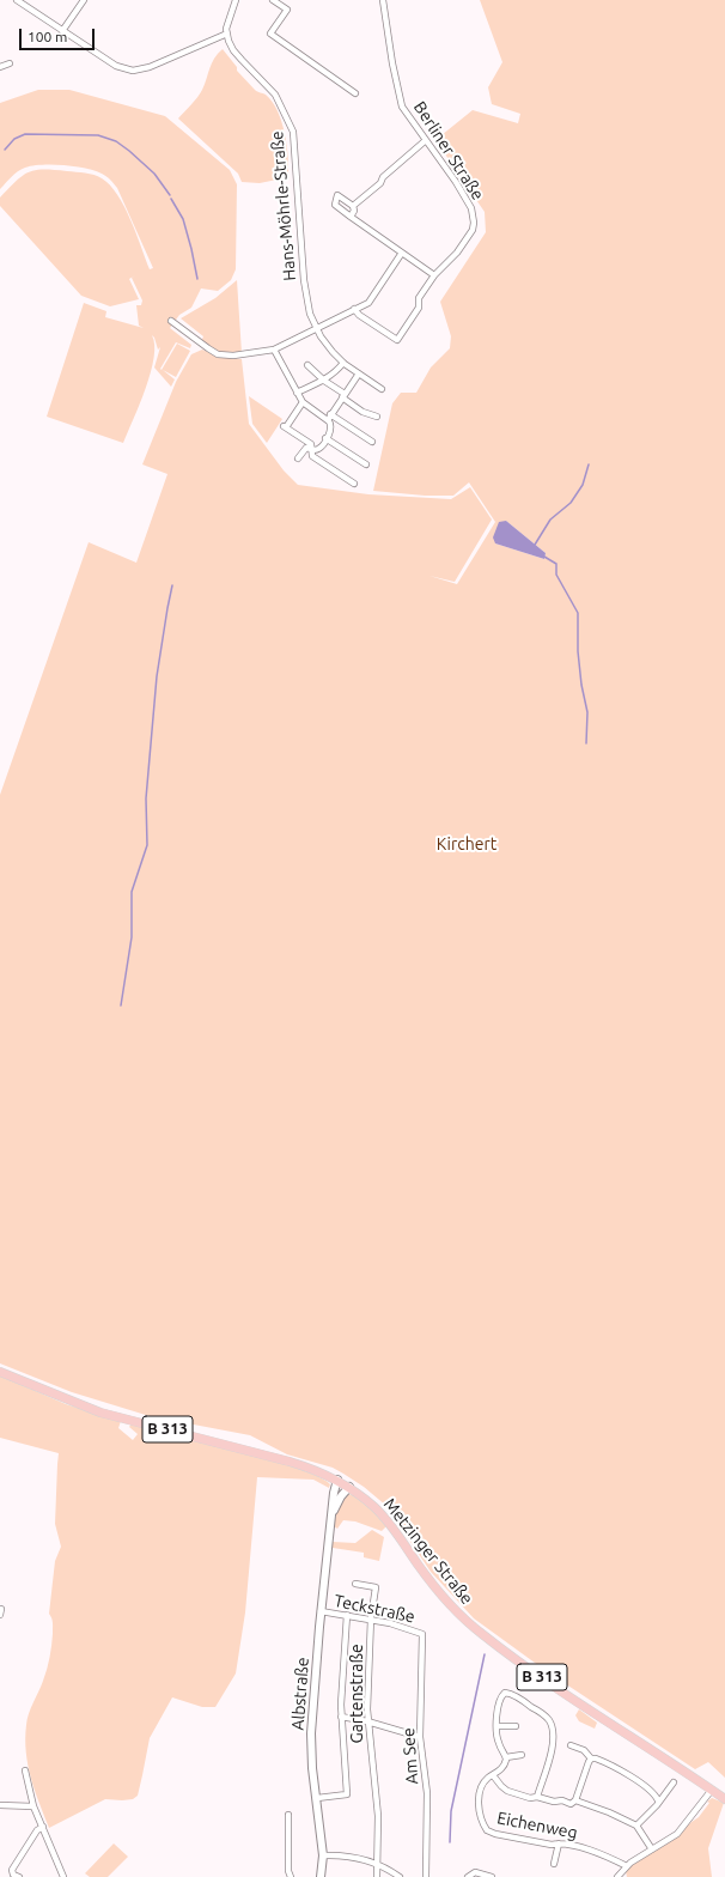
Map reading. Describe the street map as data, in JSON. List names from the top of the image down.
{
  "streets": {
    "main road": ["B 313", "Metzinger Straße"],
    "street": [
      "Berliner Straße",
      "Hans-Möhrle-Straße",
      "Teckstraße",
      "Albstraße",
      "Gartenstraße",
      "Am See",
      "Eichenweg"
    ]
  },
  "crossings": [
    ["B 313", "Metzinger Straße"],
    ["Metzinger Straße", "Albstraße"],
    ["Teckstraße", "Albstraße"],
    ["Teckstraße", "Gartenstraße"],
    ["Teckstraße", "Am See"]
  ],
  "parks": ["Kirchert"],
  "scale_bar": "100 m"
}
